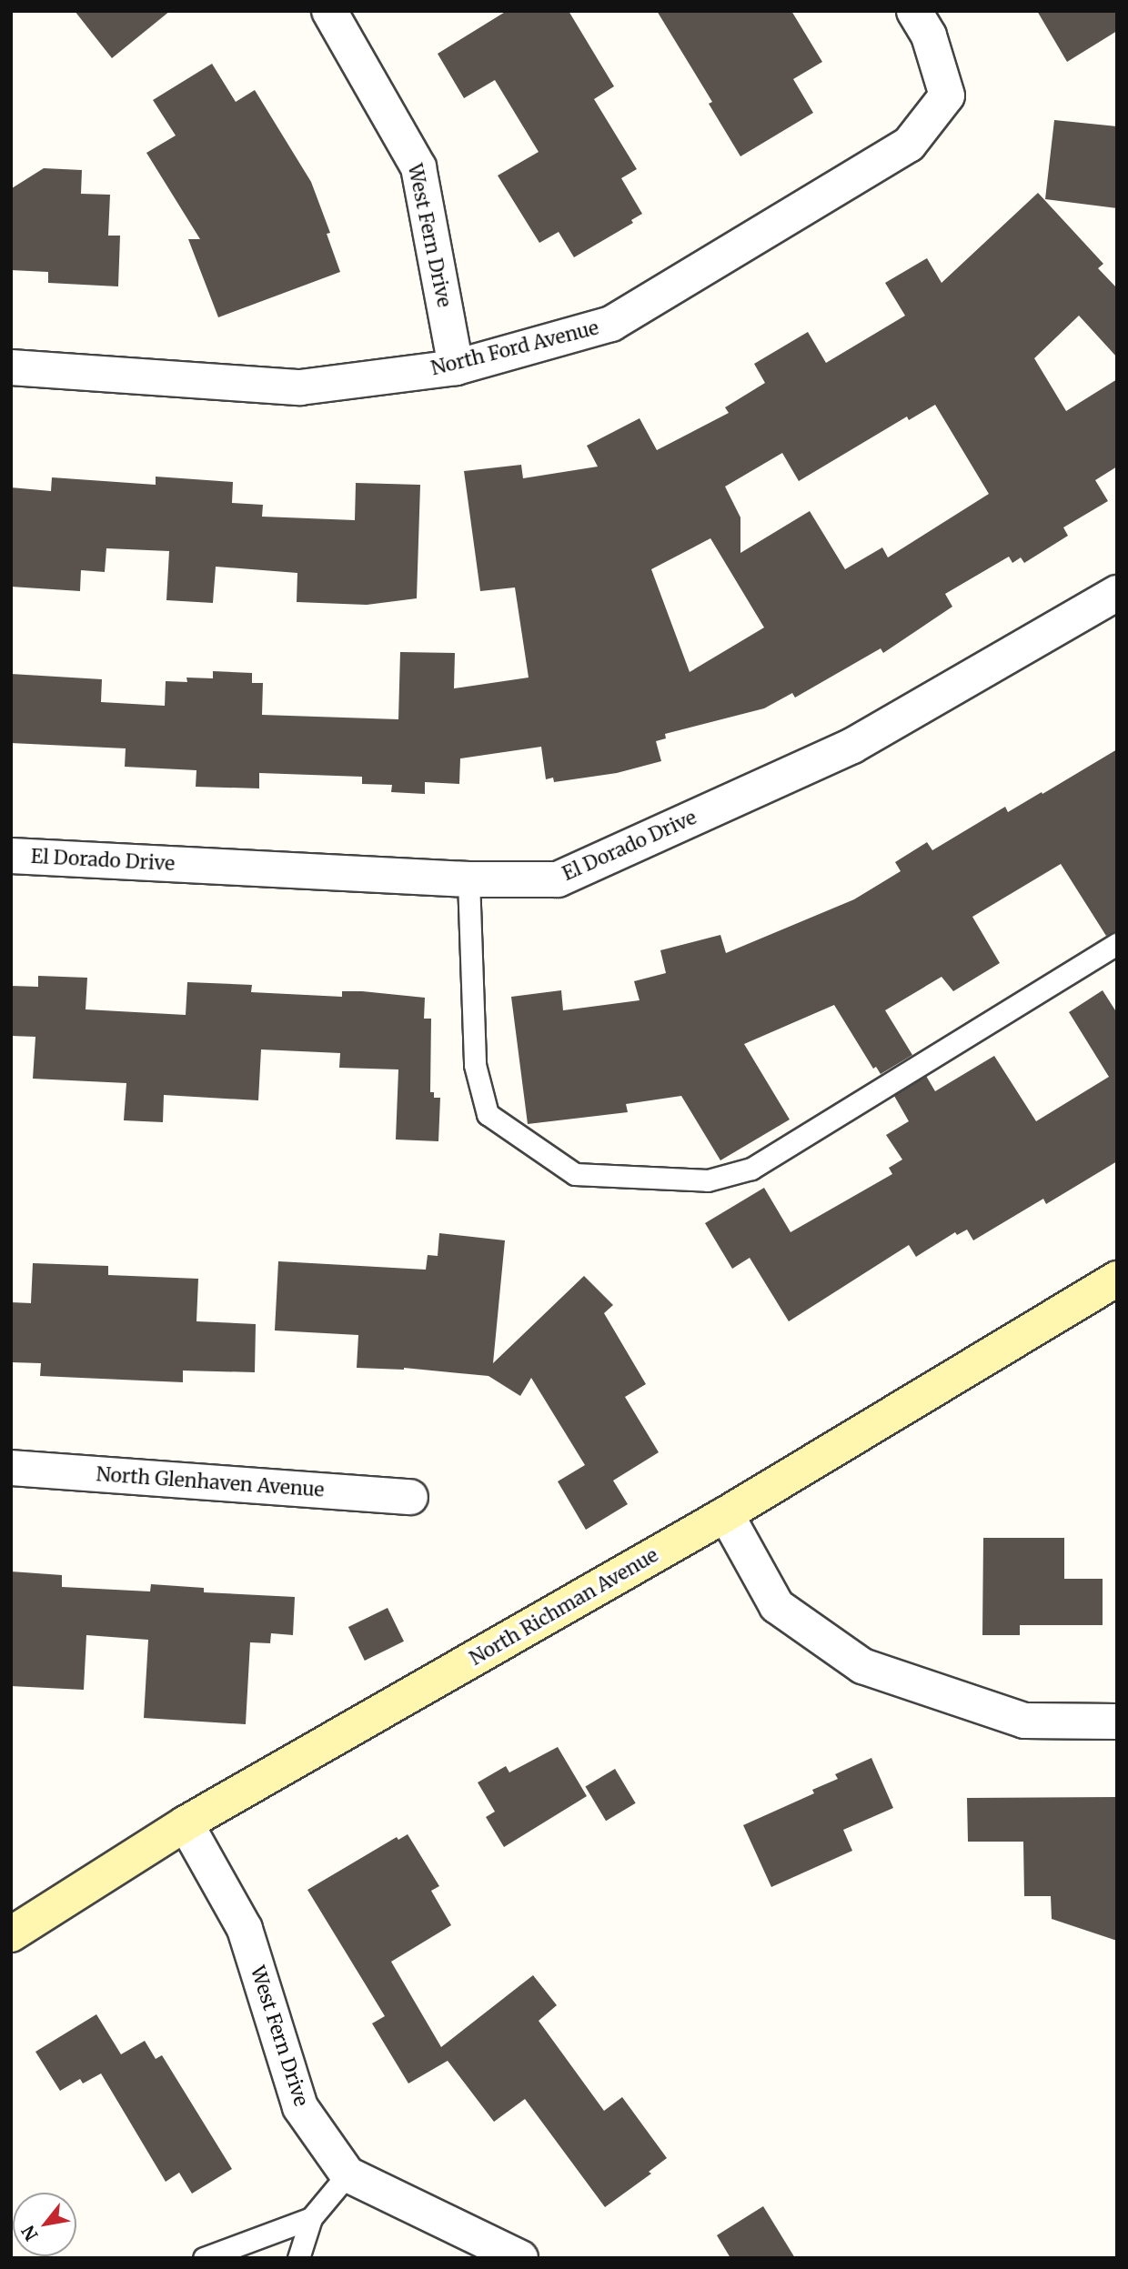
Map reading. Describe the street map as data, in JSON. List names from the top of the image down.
{
  "streets": {
    "street": [
      "West Fern Drive",
      "North Ford Avenue",
      "El Dorado Drive",
      "North Glenhaven Avenue",
      "North Richman Avenue"
    ]
  },
  "crossings": [
    ["West Fern Drive", "North Ford Avenue"],
    ["West Fern Drive", "North Richman Avenue"]
  ],
  "north": "bottom left"
}
